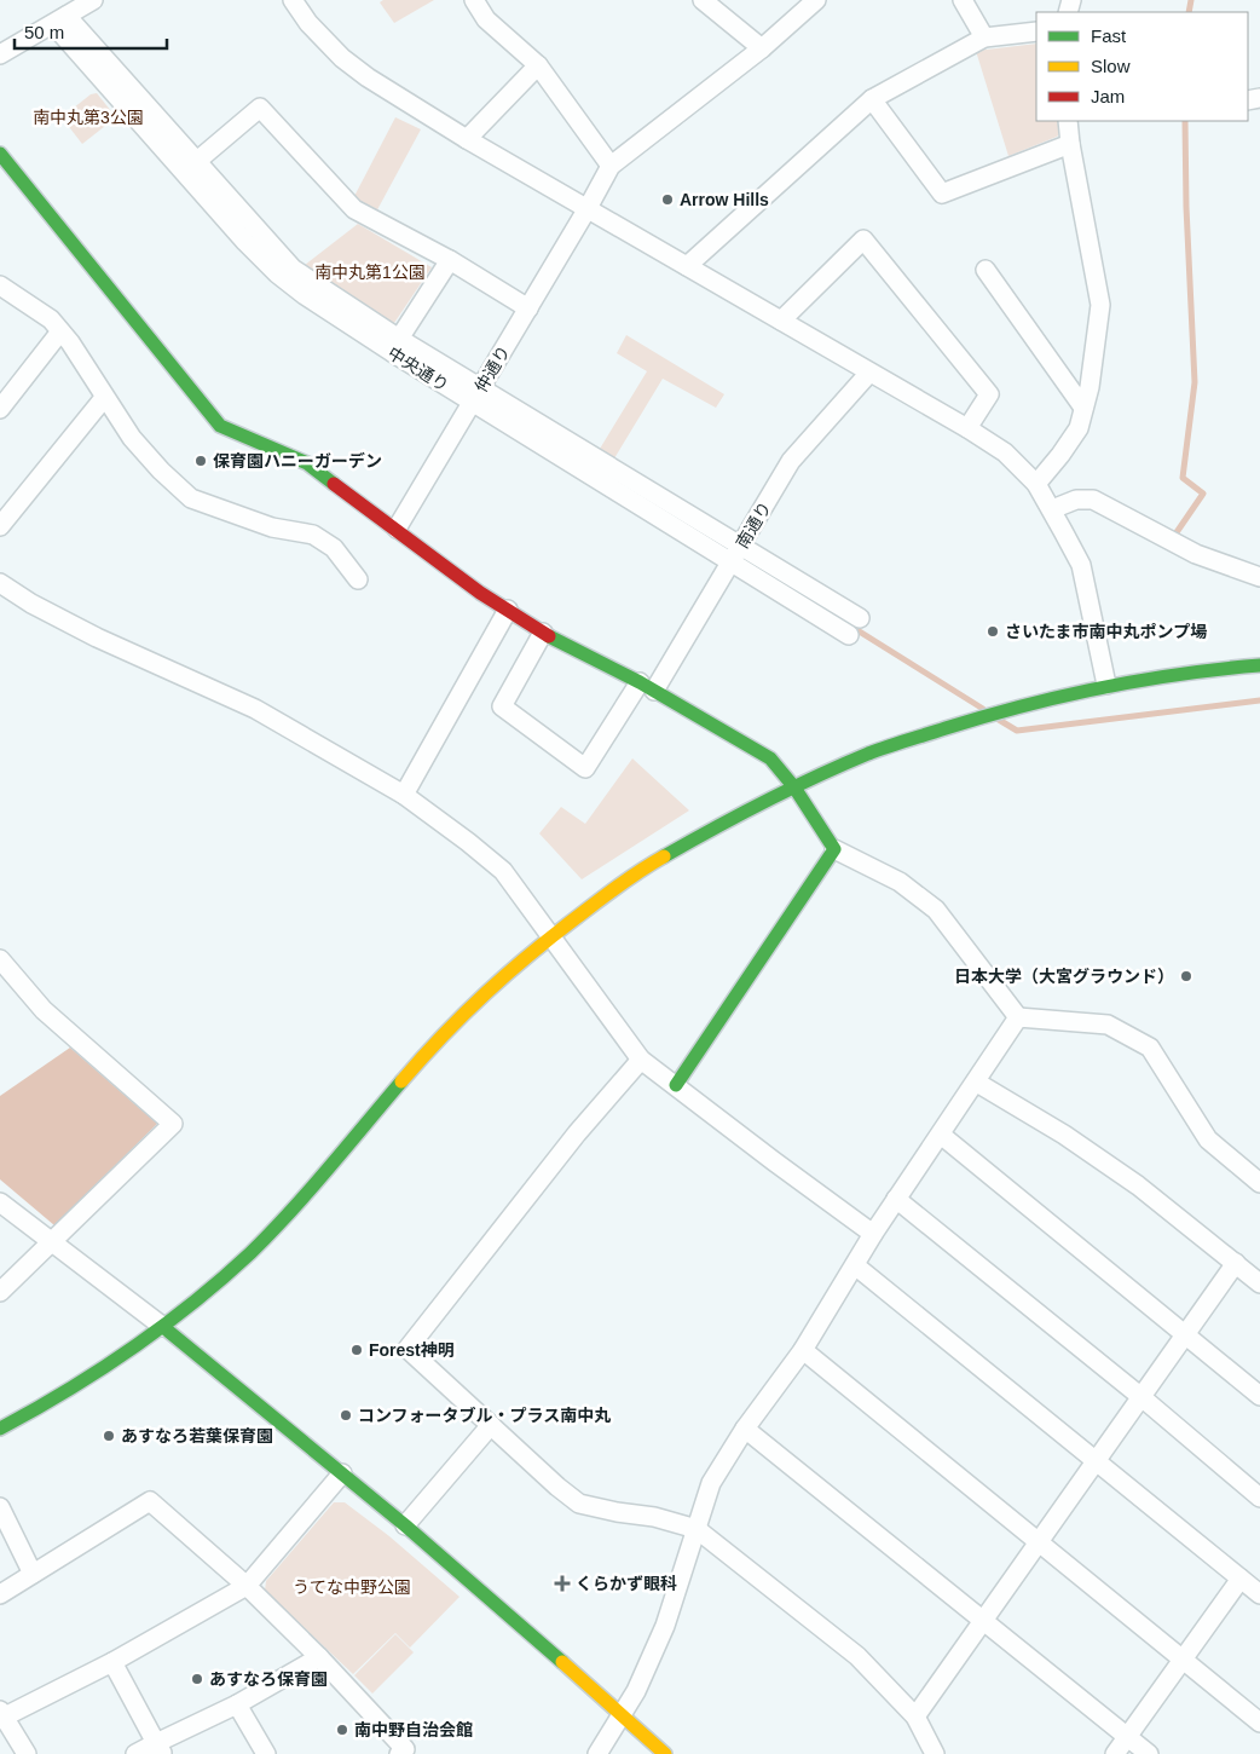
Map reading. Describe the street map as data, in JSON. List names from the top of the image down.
{
  "streets": {
    "street": ["中央通り", "仲通り", "南通り"]
  },
  "crossings": [
    ["中央通り", "仲通り"],
    ["中央通り", "南通り"]
  ],
  "parks": ["南中丸第3公園", "南中丸第1公園", "うてな中野公園"],
  "places": {
    "other": [
      "Arrow Hills",
      "保育園ハニーガーデン",
      "さいたま市南中丸ポンプ場",
      "日本大学（大宮グラウンド）",
      "Forest神明",
      "コンフォータブル・プラス南中丸",
      "あすなろ若葉保育園",
      "あすなろ保育園",
      "南中野自治会館"
    ],
    "health": ["くらかず眼科"]
  },
  "legend": ["Fast", "Slow", "Jam"],
  "scale_bar": "50 m"
}
